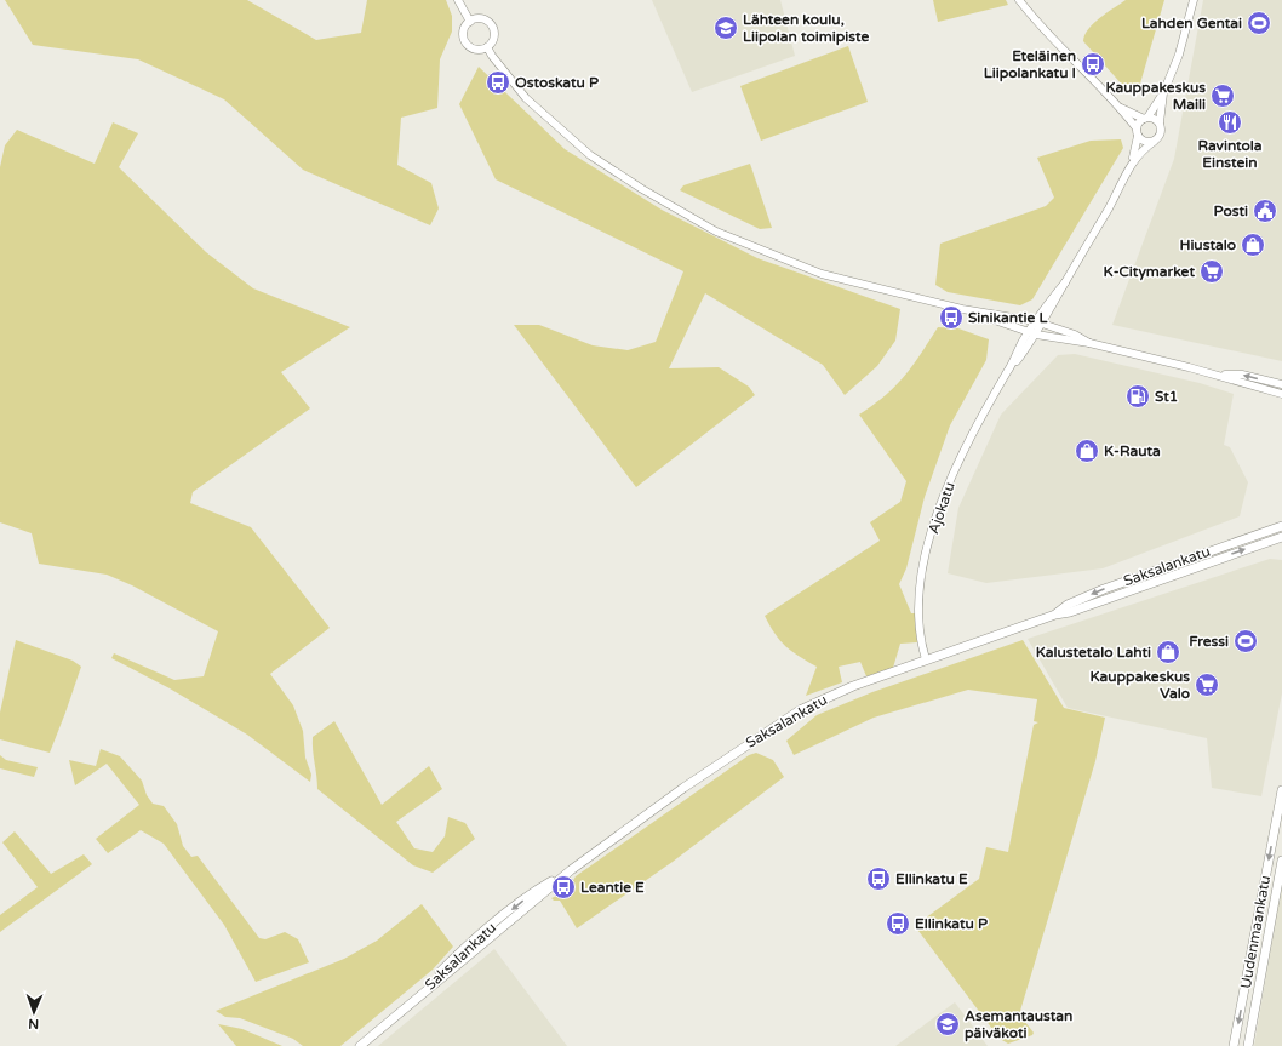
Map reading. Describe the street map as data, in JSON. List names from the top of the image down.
{
  "streets": {
    "main road": ["Saksalankatu", "Uudenmaankatu"],
    "street": ["Ajokatu"]
  },
  "crossings": [
    ["Ajokatu", "Saksalankatu"]
  ],
  "places": {
    "sports": ["Lahden Gentai", "Fressi"],
    "school or university": ["Lähteen koulu, Liipolan toimipiste", "Asemantaustan päiväkoti"],
    "bus stop": [
      "Eteläinen Liipolankatu I",
      "Ostoskatu P",
      "Sinikantie L",
      "Ellinkatu E",
      "Leantie E",
      "Ellinkatu P"
    ],
    "supermarket": ["Kauppakeskus Maili", "K-Citymarket", "Kauppakeskus Valo"],
    "restaurant": ["Ravintola Einstein"],
    "public building": ["Posti"],
    "shop": ["Hiustalo", "K-Rauta", "Kalustetalo Lahti"],
    "fuel station": ["St1"]
  },
  "north": "bottom"
}
